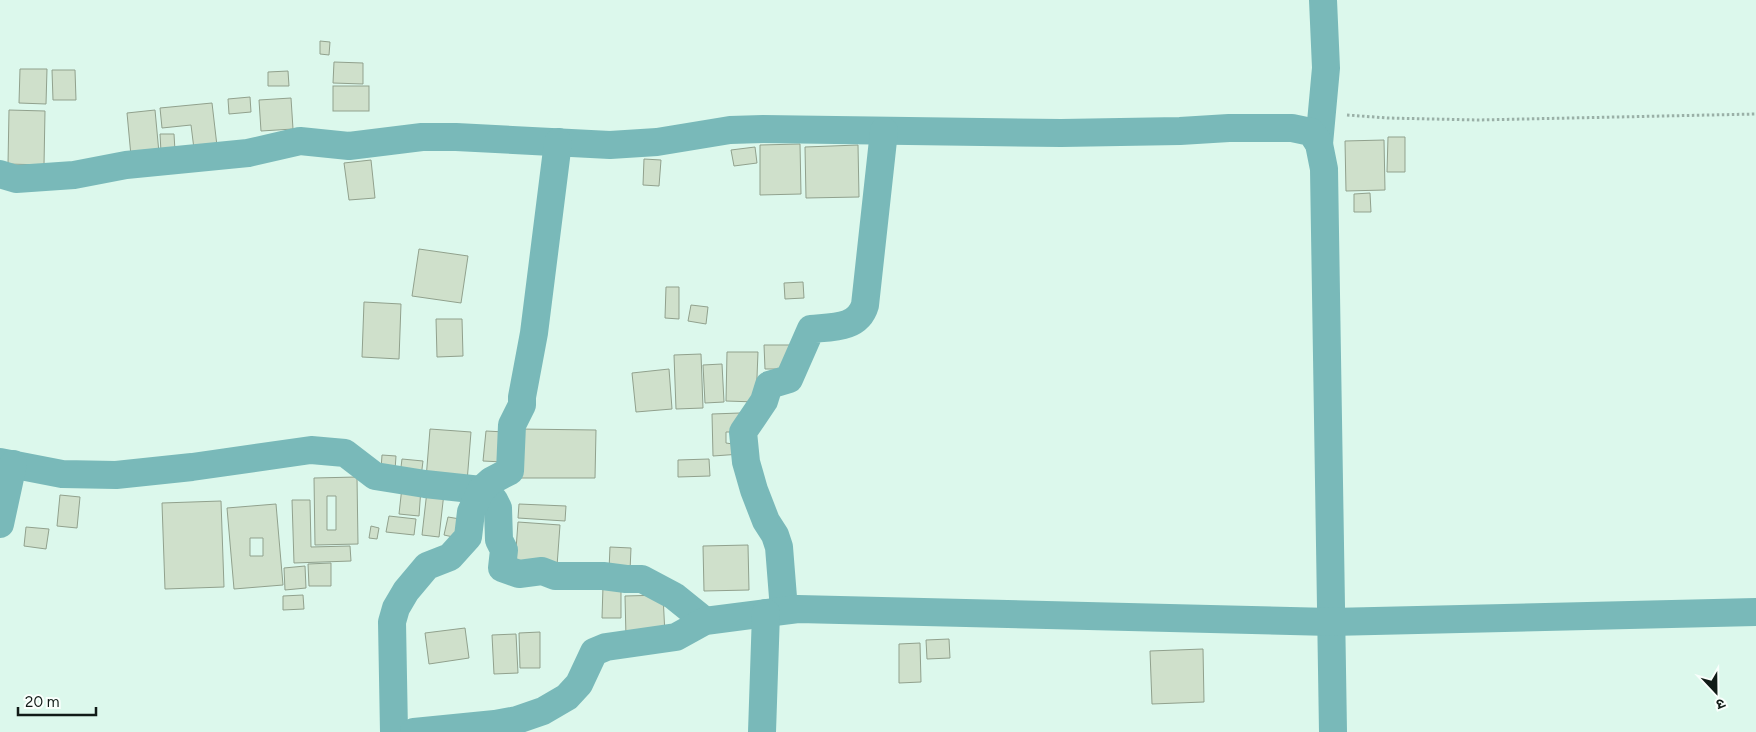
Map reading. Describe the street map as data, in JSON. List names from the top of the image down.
{
  "scale_bar": "20 m",
  "north": "bottom"
}
